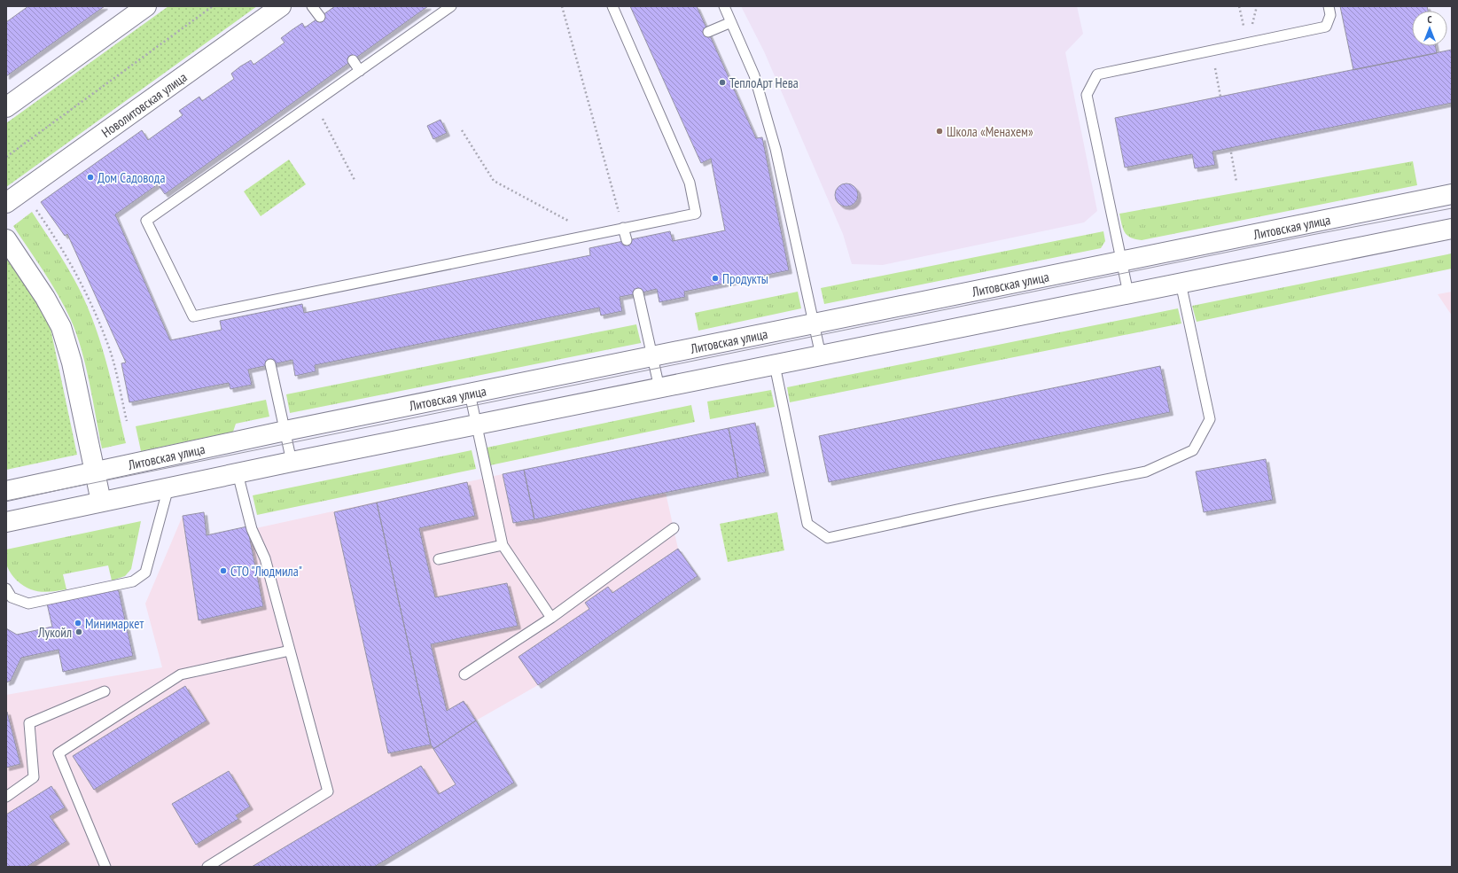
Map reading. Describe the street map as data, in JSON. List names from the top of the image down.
{
  "streets": {
    "street": ["Новолитовская улица", "Литовская улица"]
  },
  "places": [
    "ТеплоАрт Нева",
    "Школа «Менахем»",
    "Дом Садовода",
    "Продукты",
    "СТО \"Людмила\"",
    "Минимаркет",
    "Лукойл"
  ],
  "north": "top"
}
